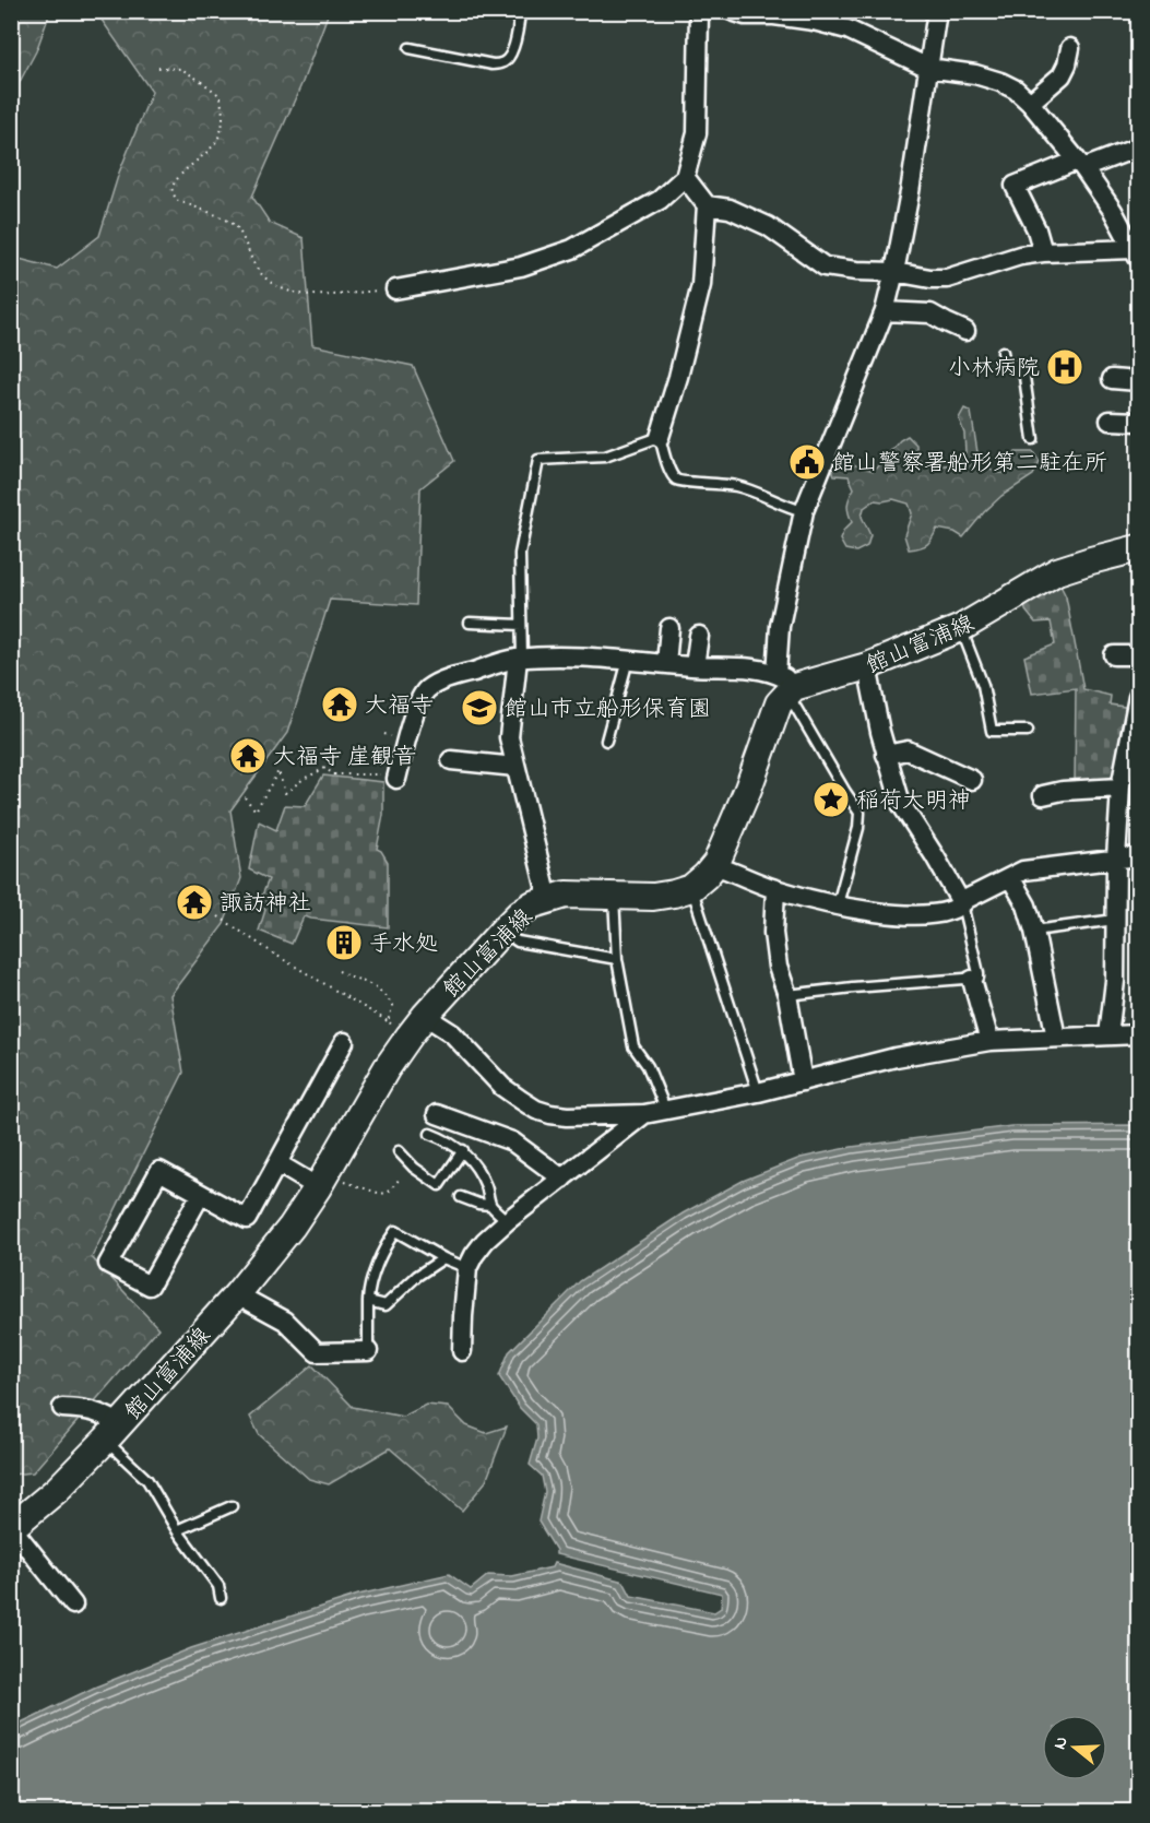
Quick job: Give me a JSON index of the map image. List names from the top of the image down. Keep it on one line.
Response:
{"streets":{"main road":["館山富浦線"]},"places":{"hospital":["小林病院"],"public building":["館山警察署船形第二駐在所"],"temple":["大福寺","大福寺 崖観音","諏訪神社"],"school or university":["館山市立船形保育園"],"place":["稲荷大明神"],"building":["手水処"]},"north":"left"}
